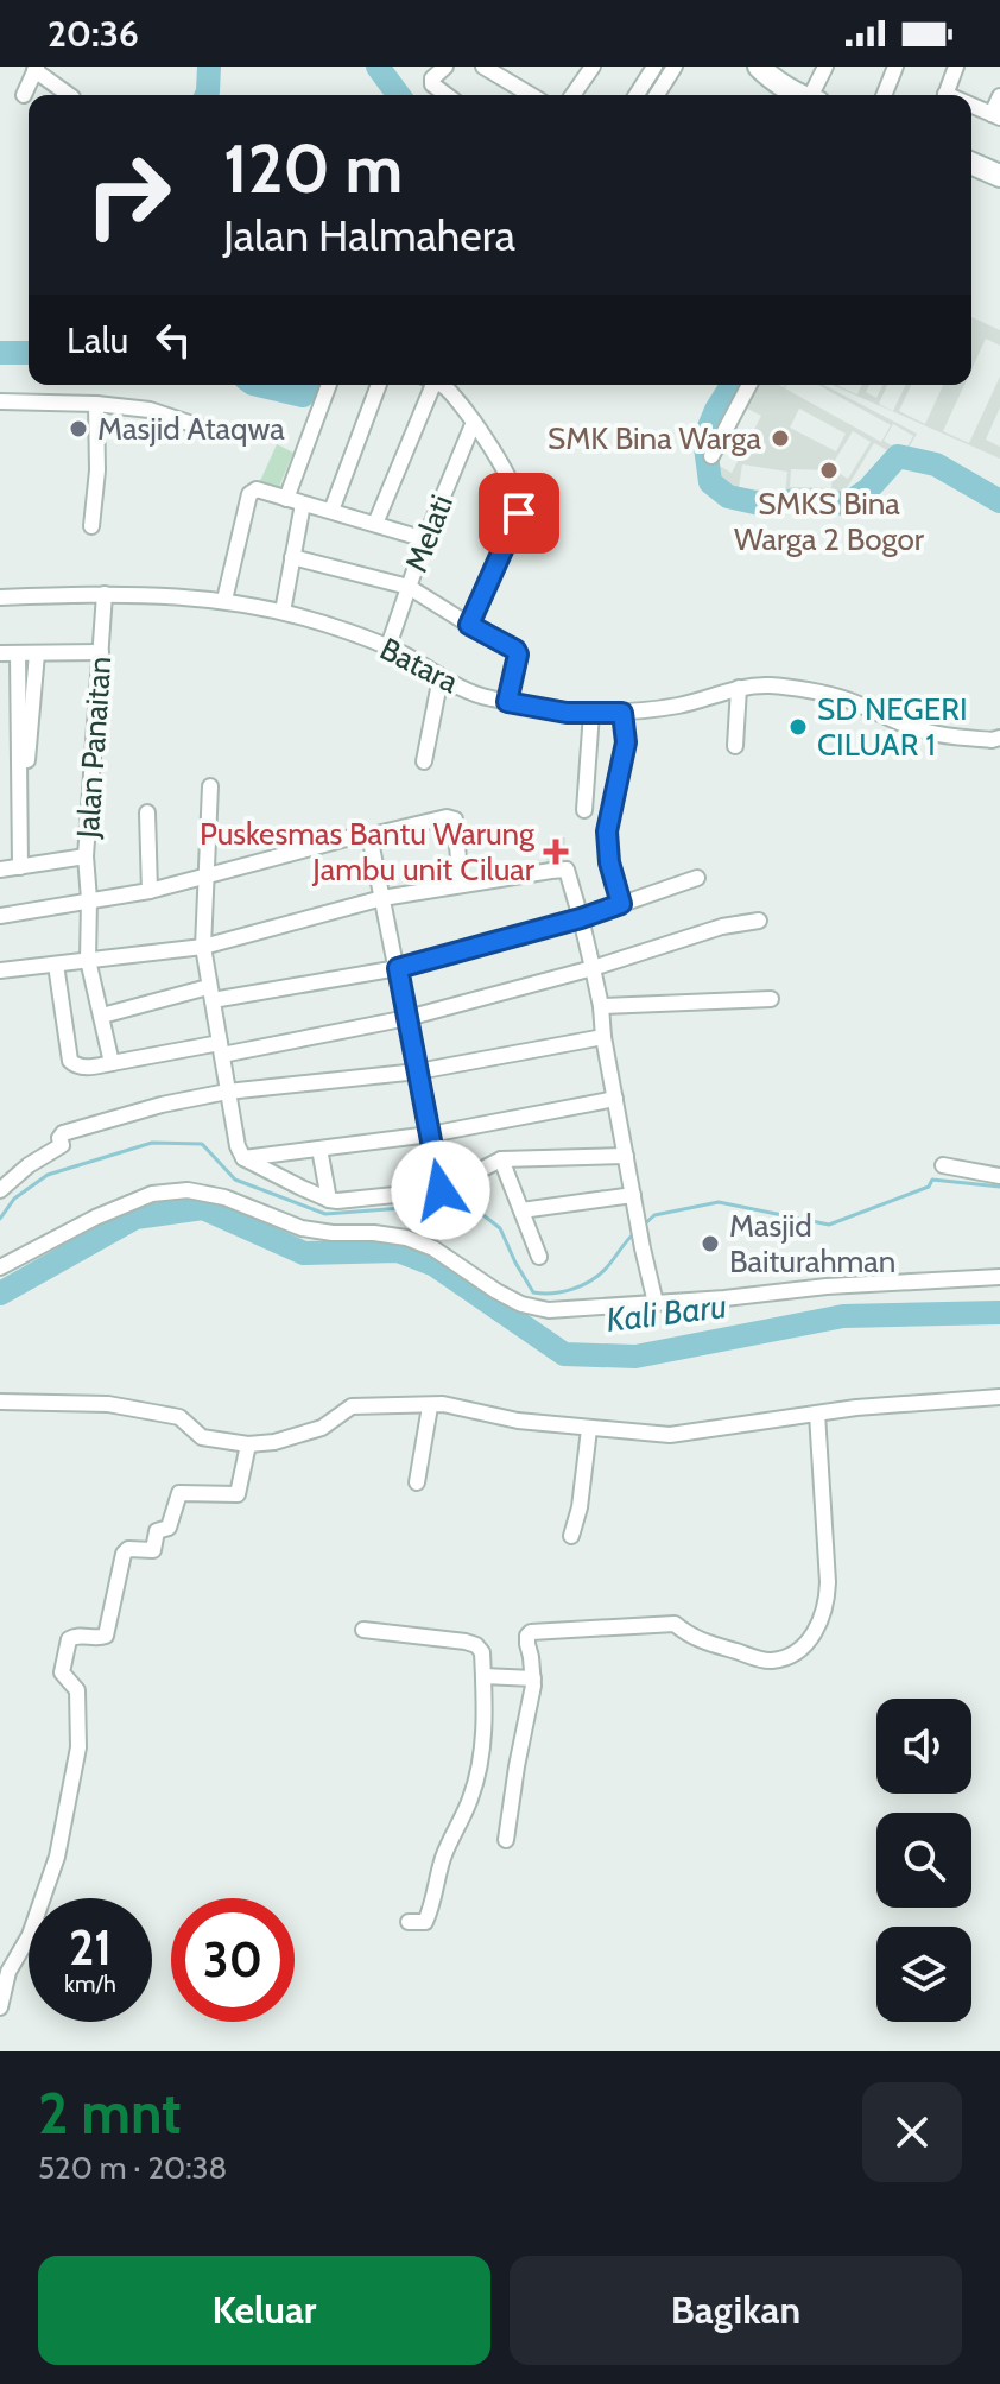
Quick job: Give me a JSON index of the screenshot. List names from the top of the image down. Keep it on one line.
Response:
{"streets":{"street":["Melati","Batara","Jalan Panaitan"]},"crossings":[["Melati","Batara"],["Batara","Jalan Panaitan"]],"water":["Kali Baru"],"places":{"other":["Masjid Ataqwa","SMK Bina Warga","SMKS Bina Warga 2 Bogor","SD NEGERI CILUAR 1","Masjid Baiturahman"],"health":["Puskesmas Bantu Warung Jambu unit Ciluar"]},"page":{"status":"20:36","turn":["120 m","Jalan Halmahera"],"then":"Lalu","speed":"21 km/h","limit":"30","heading":["2 mnt","520 m · 20:38"],"buttons":["Keluar","Bagikan"]}}
